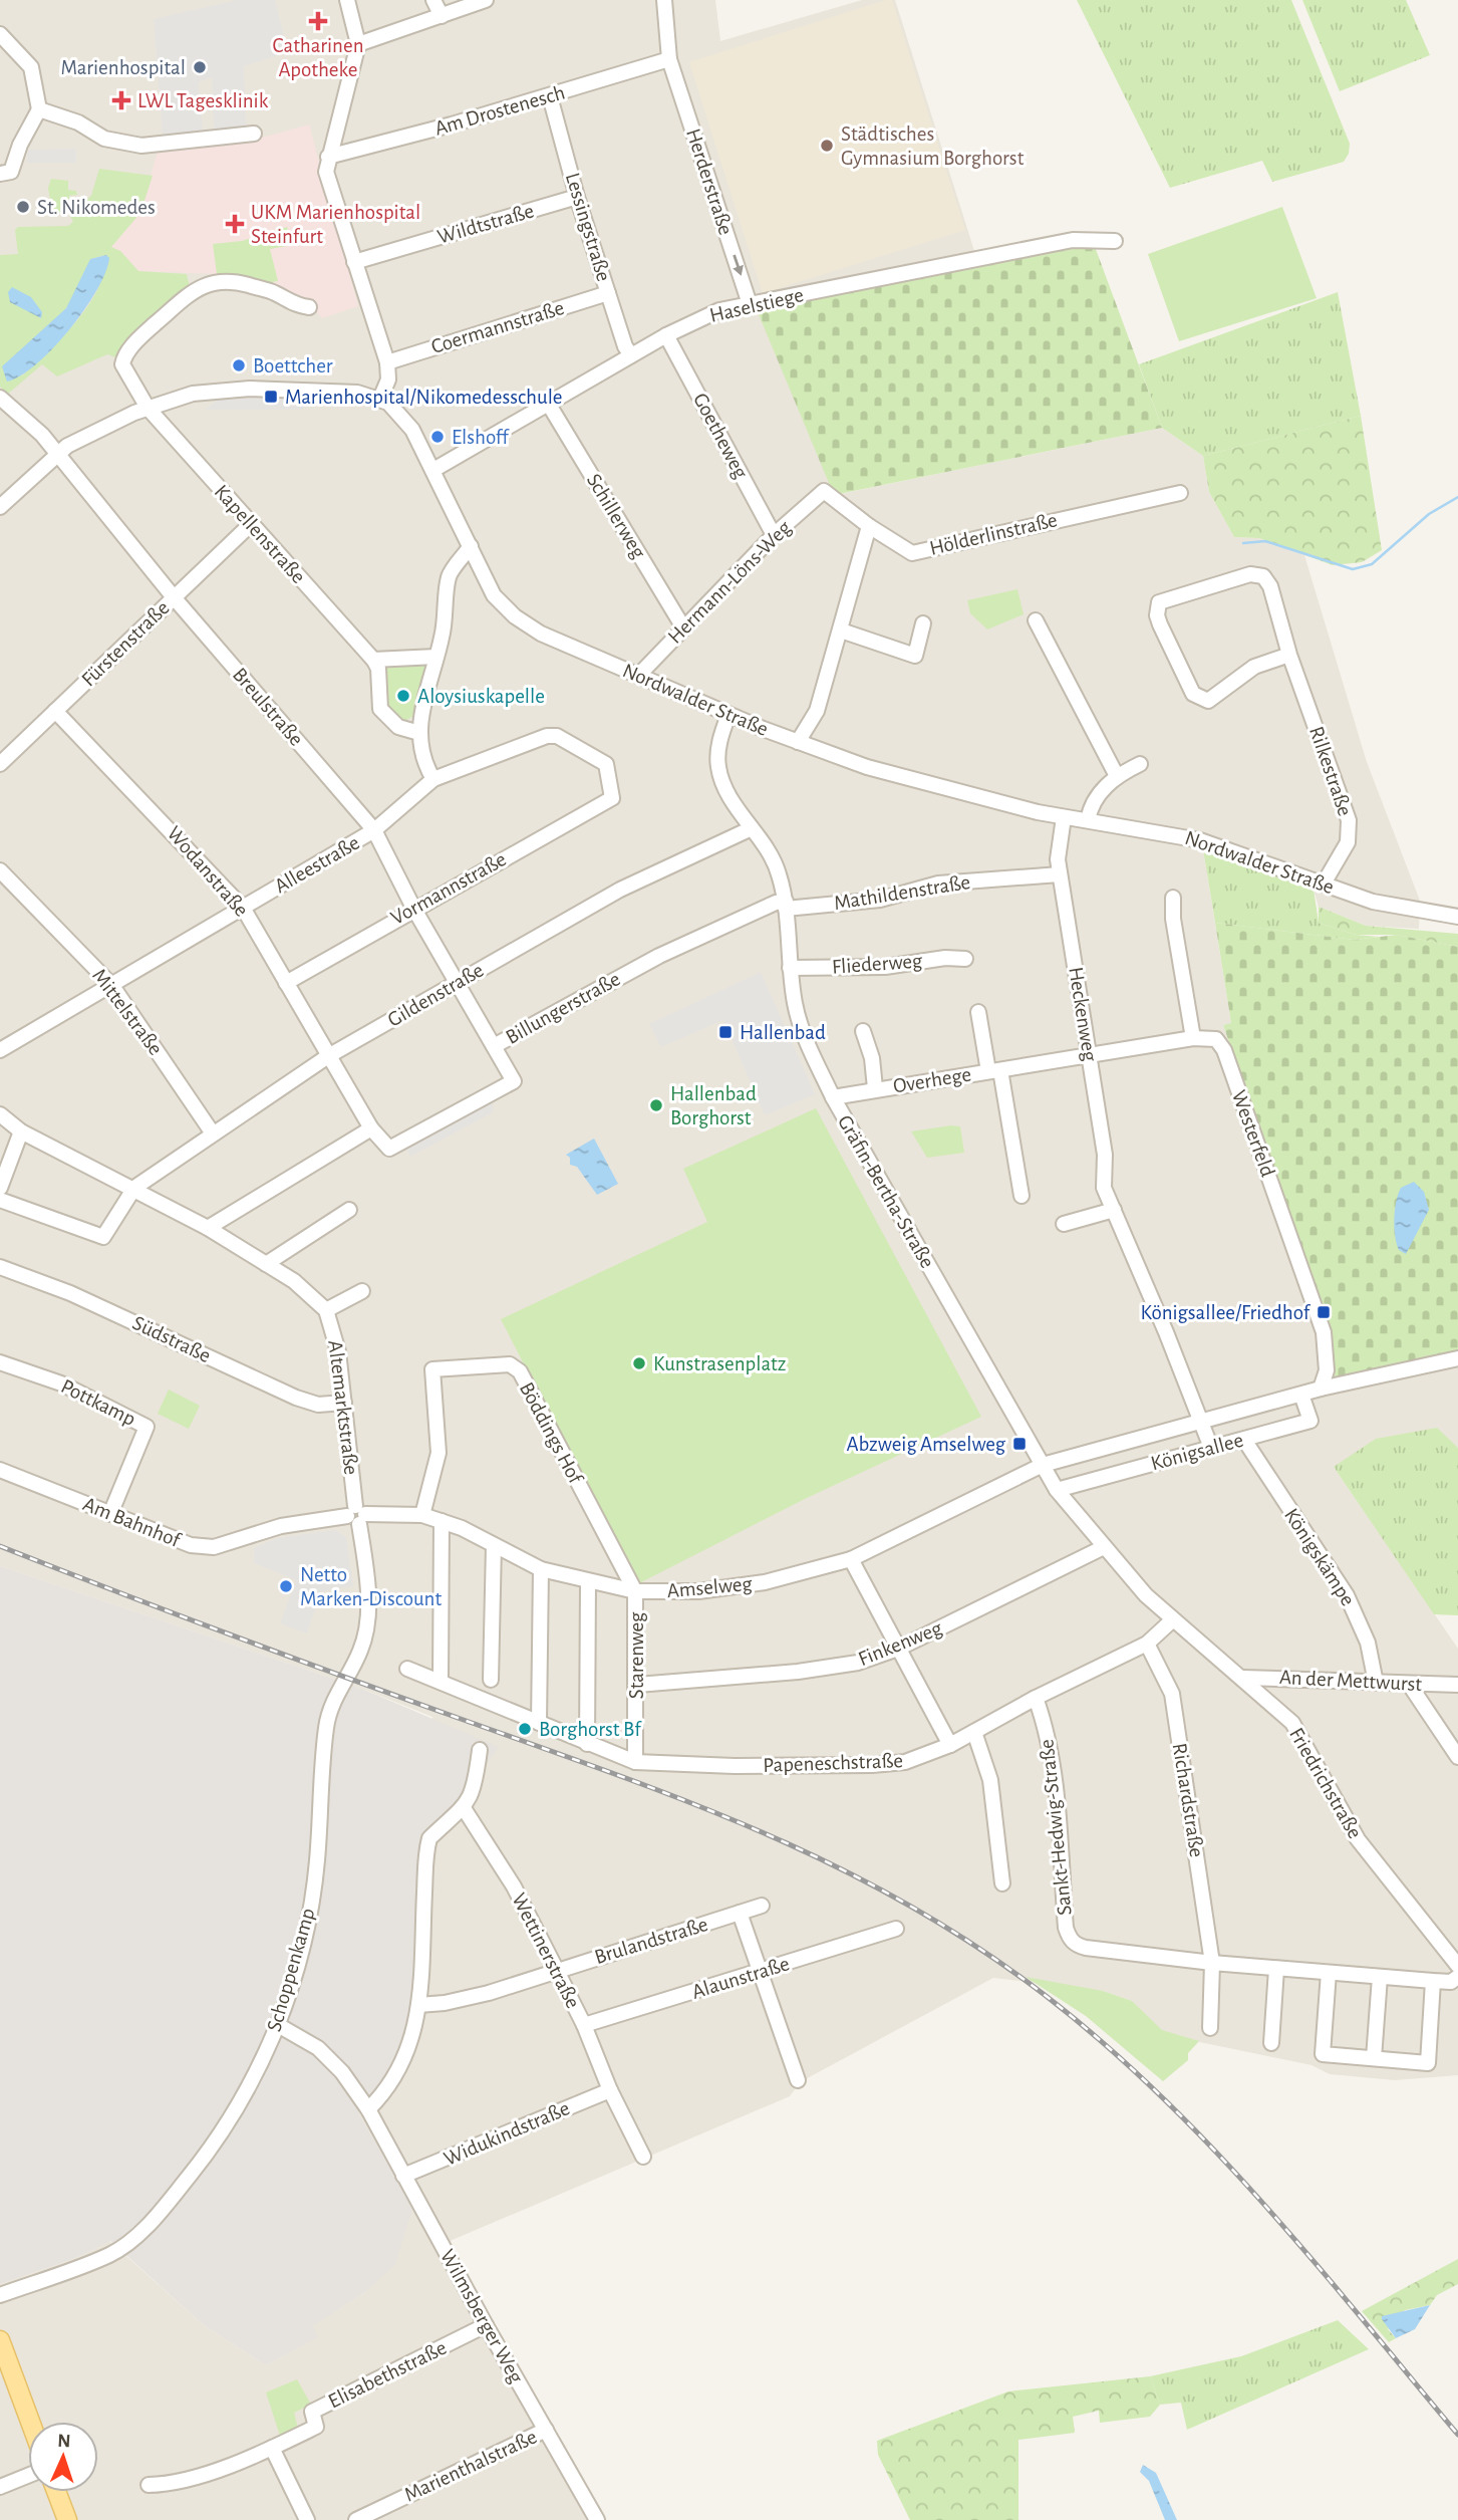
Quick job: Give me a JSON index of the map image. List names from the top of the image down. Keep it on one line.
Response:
{"streets":{"street":["Am Drostenesch","Herderstraße","Wildtstraße","Lessingstraße","Haselstiege","Coermannstraße","Goetheweg","Schillerweg","Kapellenstraße","Hölderlinstraße","Hermann-Löns-Weg","Fürstenstraße","Nordwalder Straße","Breulstraße","Rilkestraße","Alleestraße","Wodanstraße","Vormannstraße","Mathildenstraße","Fliederweg","Gildenstraße","Billungerstraße","Mittelstraße","Heckenweg","Overhege","Westerfeld","Gräfin-Bertha-Straße","Südstraße","Pottkamp","Altemarktstraße","Böddings Hof","Königsallee","Am Bahnhof","Königskämpe","Amselweg","Finkenweg","Starenweg","An der Mettwurst","Papeneschstraße","Friedrichstraße","Richardstraße","Sankt-Hedwig-Straße","Brulandstraße","Wettinerstraße","Schoppenkamp","Alaunstraße","Widukindstraße","Wilmsberger Weg","Elisabethstraße","Marienthalstraße"]},"crossings":[["Am Drostenesch","Herderstraße"],["Am Drostenesch","Lessingstraße"],["Herderstraße","Haselstiege"],["Wildtstraße","Lessingstraße"],["Lessingstraße","Haselstiege"],["Lessingstraße","Coermannstraße"],["Haselstiege","Goetheweg"],["Haselstiege","Schillerweg"],["Haselstiege","Nordwalder Straße"],["Goetheweg","Hermann-Löns-Weg"],["Schillerweg","Hermann-Löns-Weg"],["Kapellenstraße","Fürstenstraße"],["Hölderlinstraße","Hermann-Löns-Weg"],["Hermann-Löns-Weg","Nordwalder Straße"],["Fürstenstraße","Breulstraße"],["Fürstenstraße","Wodanstraße"],["Nordwalder Straße","Rilkestraße"],["Nordwalder Straße","Heckenweg"],["Nordwalder Straße","Gräfin-Bertha-Straße"],["Breulstraße","Alleestraße"],["Breulstraße","Vormannstraße"],["Breulstraße","Gildenstraße"],["Breulstraße","Billungerstraße"],["Alleestraße","Wodanstraße"],["Alleestraße","Vormannstraße"],["Alleestraße","Mittelstraße"],["Wodanstraße","Vormannstraße"],["Wodanstraße","Gildenstraße"],["Wodanstraße","Billungerstraße"],["Mathildenstraße","Billungerstraße"],["Mathildenstraße","Heckenweg"],["Mathildenstraße","Gräfin-Bertha-Straße"],["Fliederweg","Gräfin-Bertha-Straße"],["Gildenstraße","Billungerstraße"],["Gildenstraße","Mittelstraße"],["Gildenstraße","Gräfin-Bertha-Straße"],["Gildenstraße","Altemarktstraße"],["Billungerstraße","Gräfin-Bertha-Straße"],["Heckenweg","Overhege"],["Heckenweg","Königsallee"],["Overhege","Westerfeld"],["Overhege","Gräfin-Bertha-Straße"],["Westerfeld","Königsallee"],["Gräfin-Bertha-Straße","Königsallee"],["Gräfin-Bertha-Straße","Amselweg"],["Gräfin-Bertha-Straße","Finkenweg"],["Gräfin-Bertha-Straße","Papeneschstraße"],["Gräfin-Bertha-Straße","Friedrichstraße"],["Südstraße","Altemarktstraße"],["Pottkamp","Am Bahnhof"],["Altemarktstraße","Am Bahnhof"],["Altemarktstraße","Amselweg"],["Altemarktstraße","Schoppenkamp"],["Böddings Hof","Amselweg"],["Böddings Hof","Starenweg"],["Königsallee","Königskämpe"],["Königsallee","Amselweg"],["Am Bahnhof","Amselweg"],["Königskämpe","An der Mettwurst"],["Amselweg","Starenweg"],["Finkenweg","Starenweg"],["Starenweg","Papeneschstraße"],["An der Mettwurst","Friedrichstraße"],["Papeneschstraße","Friedrichstraße"],["Papeneschstraße","Richardstraße"],["Papeneschstraße","Sankt-Hedwig-Straße"],["Richardstraße","Sankt-Hedwig-Straße"],["Brulandstraße","Wettinerstraße"],["Wettinerstraße","Alaunstraße"],["Wettinerstraße","Widukindstraße"],["Schoppenkamp","Wilmsberger Weg"],["Widukindstraße","Wilmsberger Weg"],["Wilmsberger Weg","Elisabethstraße"],["Wilmsberger Weg","Marienthalstraße"]],"one_way":["Herderstraße"],"places":{"health":["Catharinen Apotheke","LWL Tagesklinik","UKM Marienhospital Steinfurt"],"other":["Marienhospital","Städtisches Gymnasium Borghorst","St. Nikomedes","Boettcher","Elshoff","Aloysiuskapelle","Hallenbad Borghorst","Kunstrasenplatz","Netto Marken-Discount","Borghorst Bf"],"transit":["Marienhospital/Nikomedesschule","Hallenbad","Königsallee/Friedhof","Abzweig Amselweg"]},"north":"top"}
